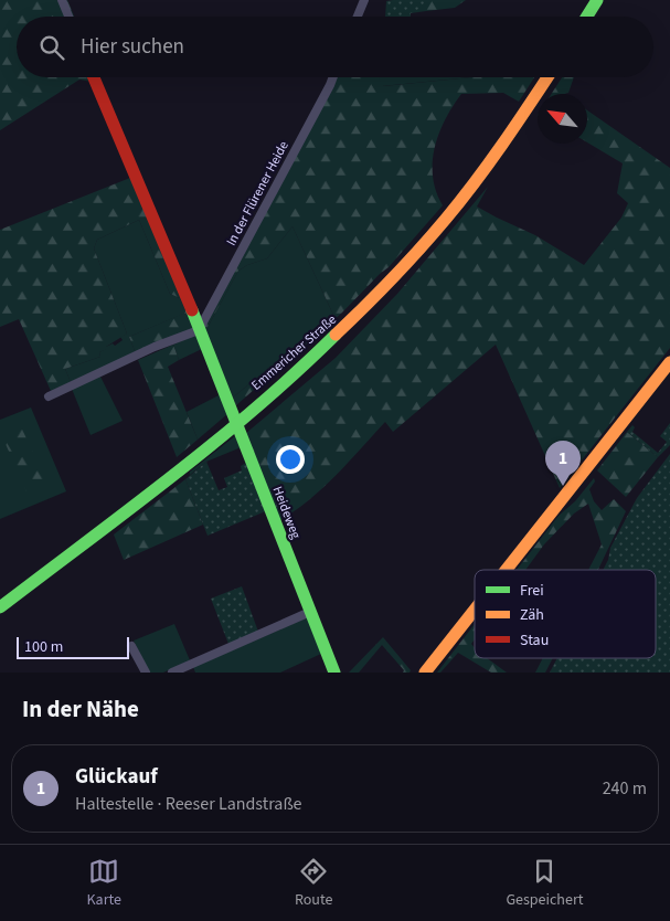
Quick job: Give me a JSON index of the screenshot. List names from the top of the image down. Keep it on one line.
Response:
{"streets":{"street":["In der Flürener Heide","Emmericher Straße","Heideweg"]},"crossings":[["In der Flürener Heide","Heideweg"],["Emmericher Straße","Heideweg"]],"legend":["Frei","Zäh","Stau"],"scale_bar":"100 m","north":"top left","page":{"search":"Hier suchen","pins":"1","scale":"100 m","heading":"In der Nähe","list":[{"mark":"1","name":"Glückauf","note":"Haltestelle · Reeser Landstraße","value":"240 m"}],"nav":["Karte","Route","Gespeichert"]}}
